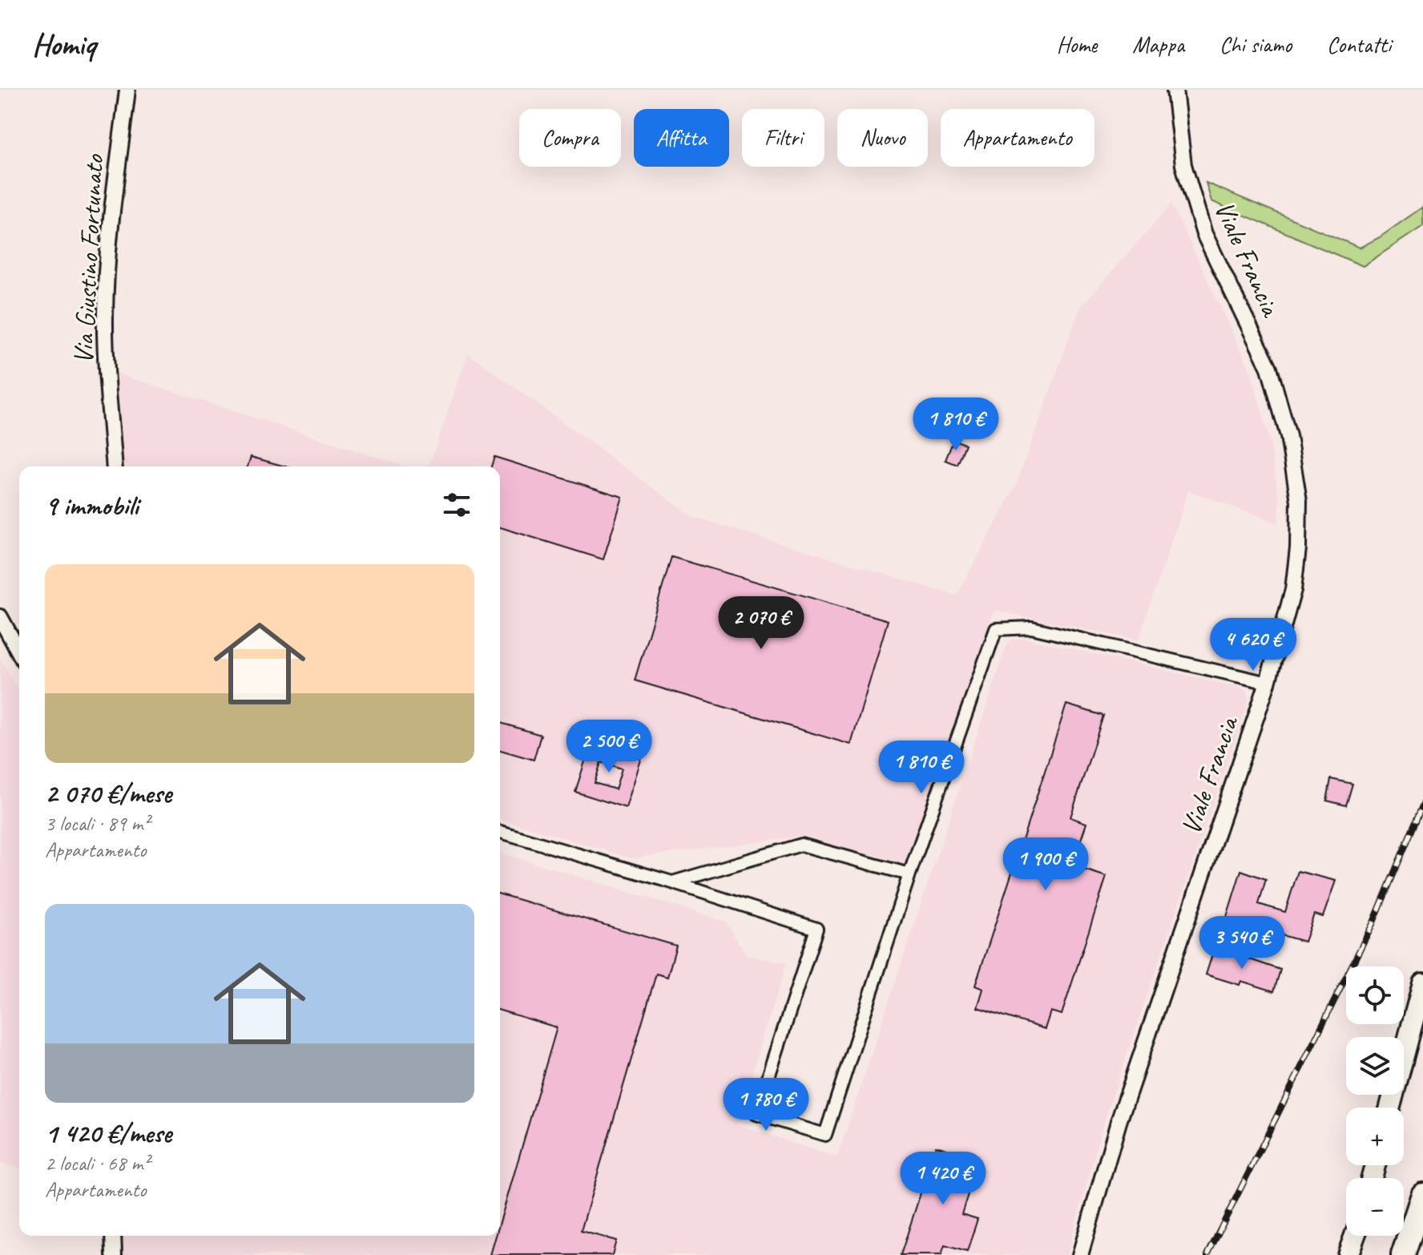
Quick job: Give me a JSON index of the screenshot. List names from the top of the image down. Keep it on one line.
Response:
{"streets":{"street":["Viale Francia","Via Giustino Fortunato"]},"page":{"header":"Homiq","nav":["Home","Mappa","Chi siamo","Contatti"],"chip":["Compra","Affitta","Filtri","Nuovo","Appartamento"],"price":["1 810 €","2 070 €","4 620 €","2 500 €","1 810 €","1 900 €","3 540 €","1 780 €","1 420 €"],"heading":"9 immobili","list":[{"name":"2 070 €/mese","note":"3 locali · 89 m² · Appartamento"},{"name":"1 420 €/mese","note":"2 locali · 68 m² · Appartamento"}],"map_buttons":["+","−"]}}
